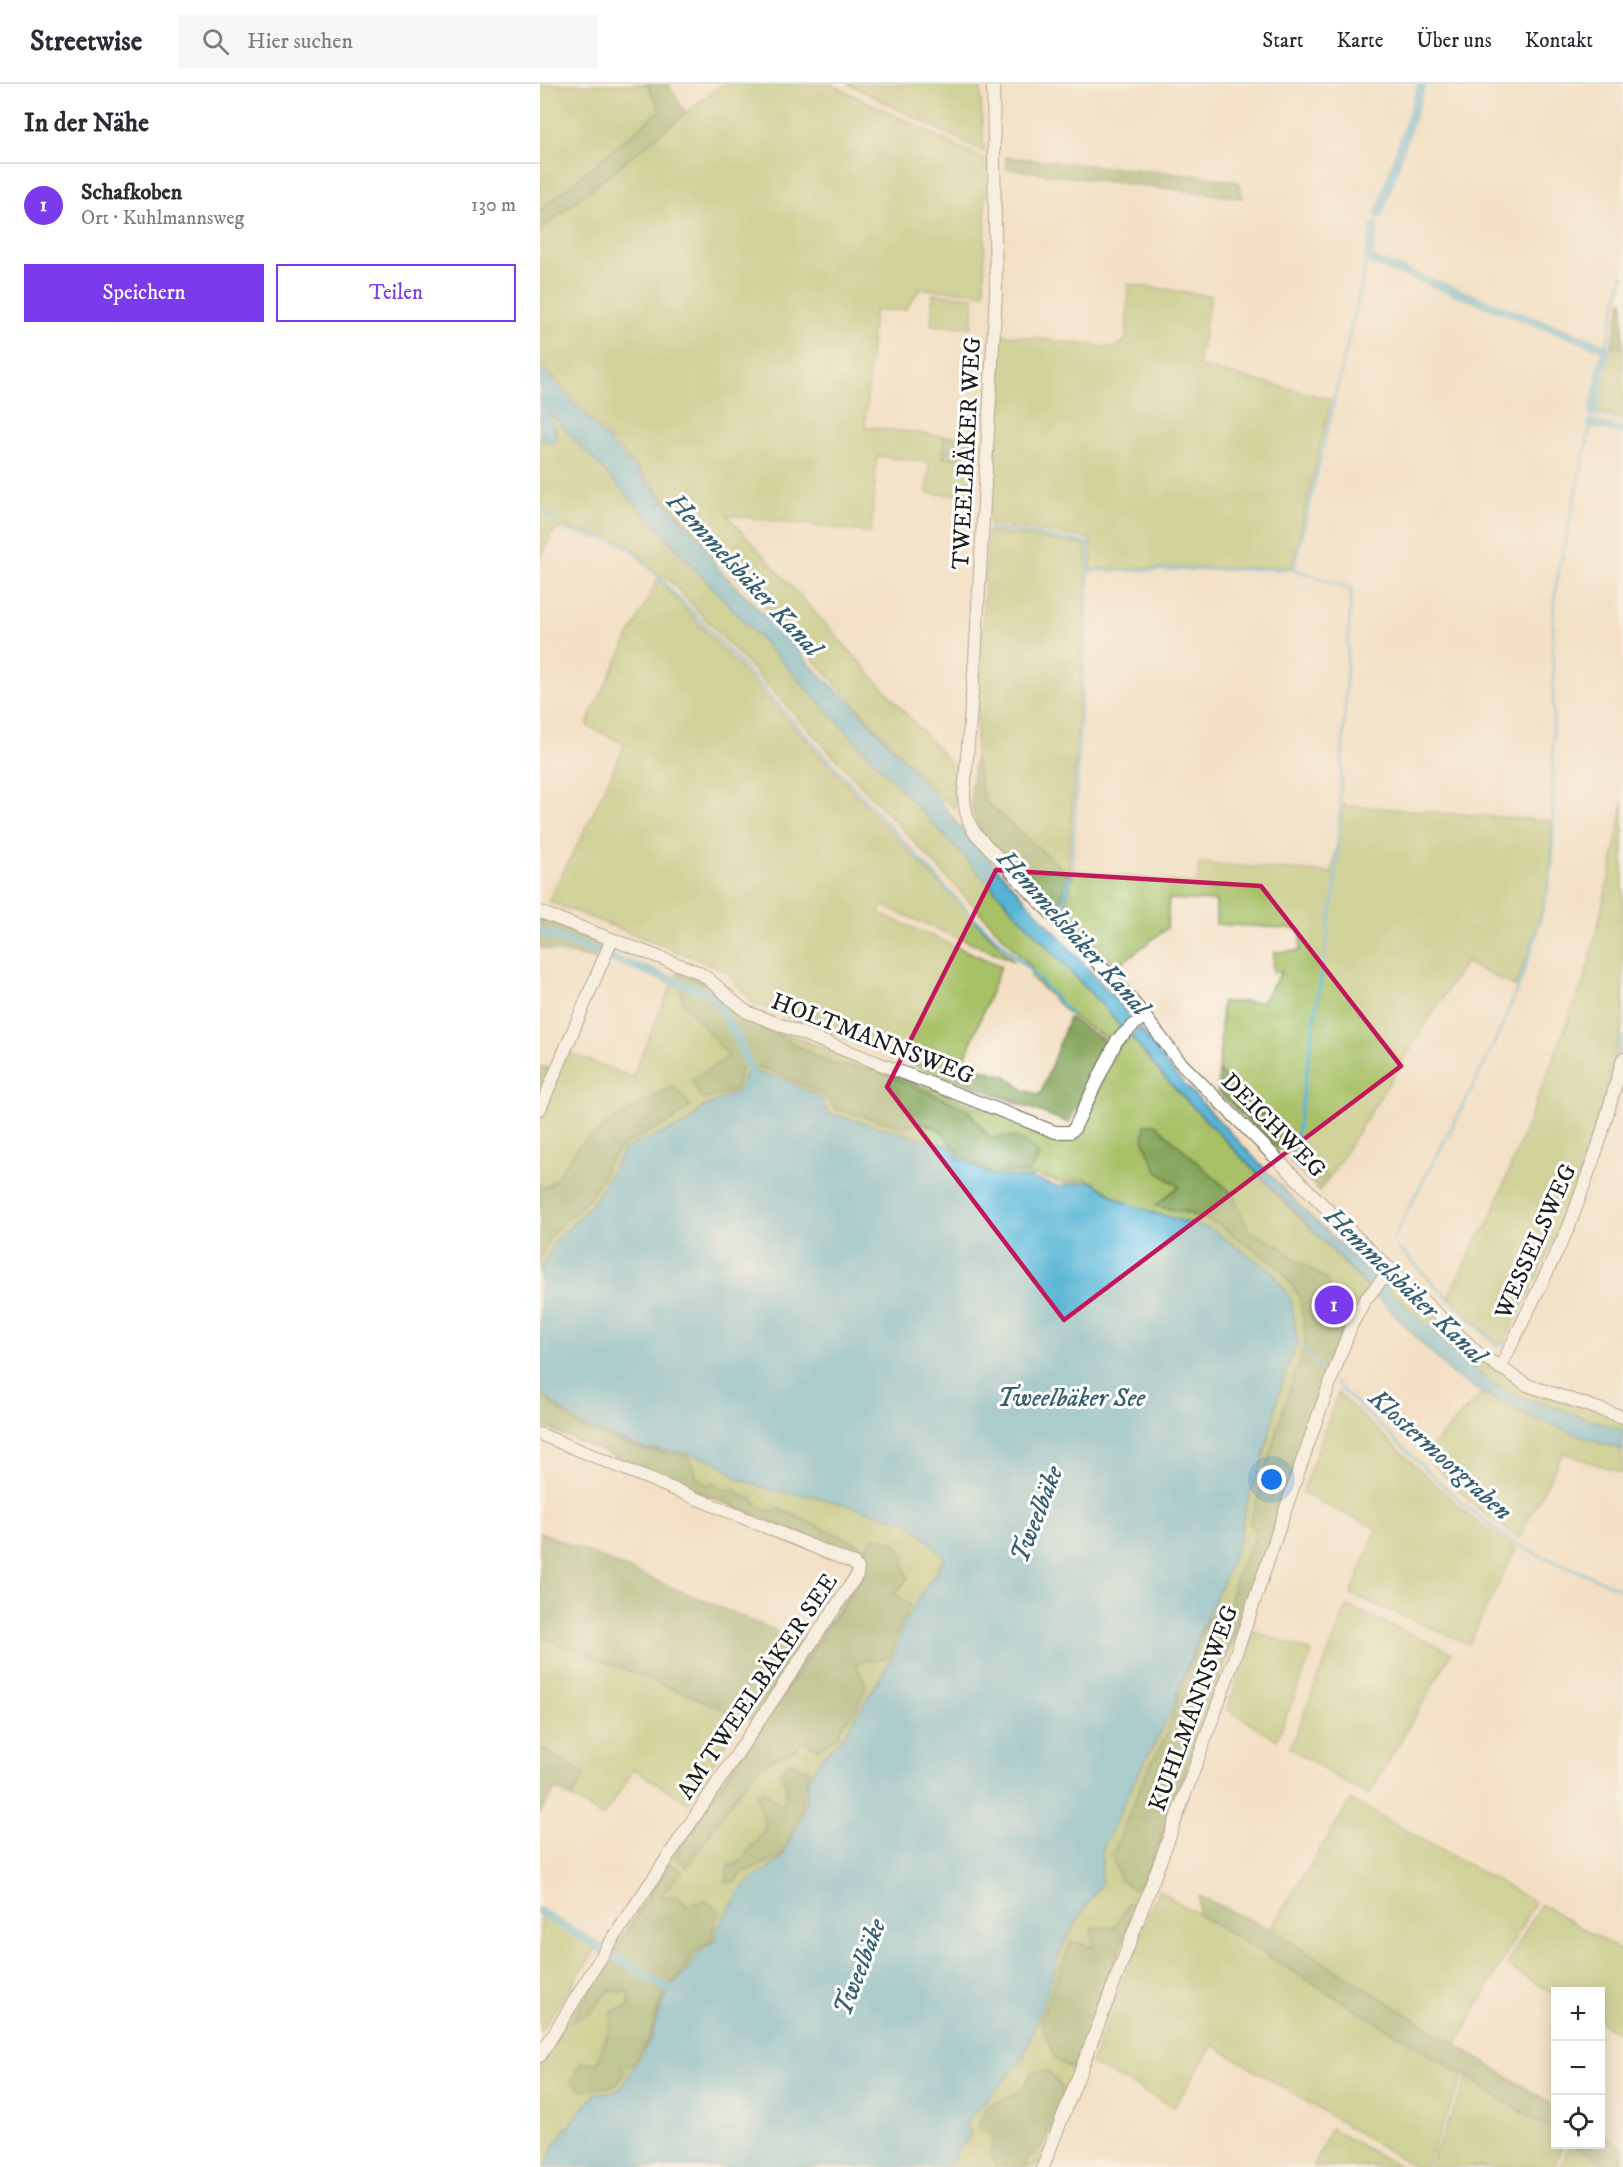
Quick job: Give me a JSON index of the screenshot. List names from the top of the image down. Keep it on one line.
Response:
{"streets":{"street":["TWEELBÄKER WEG","HOLTMANNSWEG","DEICHWEG","WESSELSWEG","AM TWEELBÄKER SEE","KUHLMANNSWEG"]},"crossings":[["TWEELBÄKER WEG","DEICHWEG"],["HOLTMANNSWEG","DEICHWEG"],["DEICHWEG","WESSELSWEG"],["DEICHWEG","KUHLMANNSWEG"]],"water":["Hemmelsbäker Kanal","Tweelbäker See","Klostermoorgraben","Tweelbäke"],"page":{"header":"Streetwise","search":"Hier suchen","nav":["Start","Karte","Über uns","Kontakt"],"heading":"In der Nähe","list":[{"mark":"1","name":"Schafkoben","note":"Ort · Kuhlmannsweg","value":"130 m"}],"buttons":["Speichern","Teilen"],"pins":"1","map_buttons":["+","−"]}}
